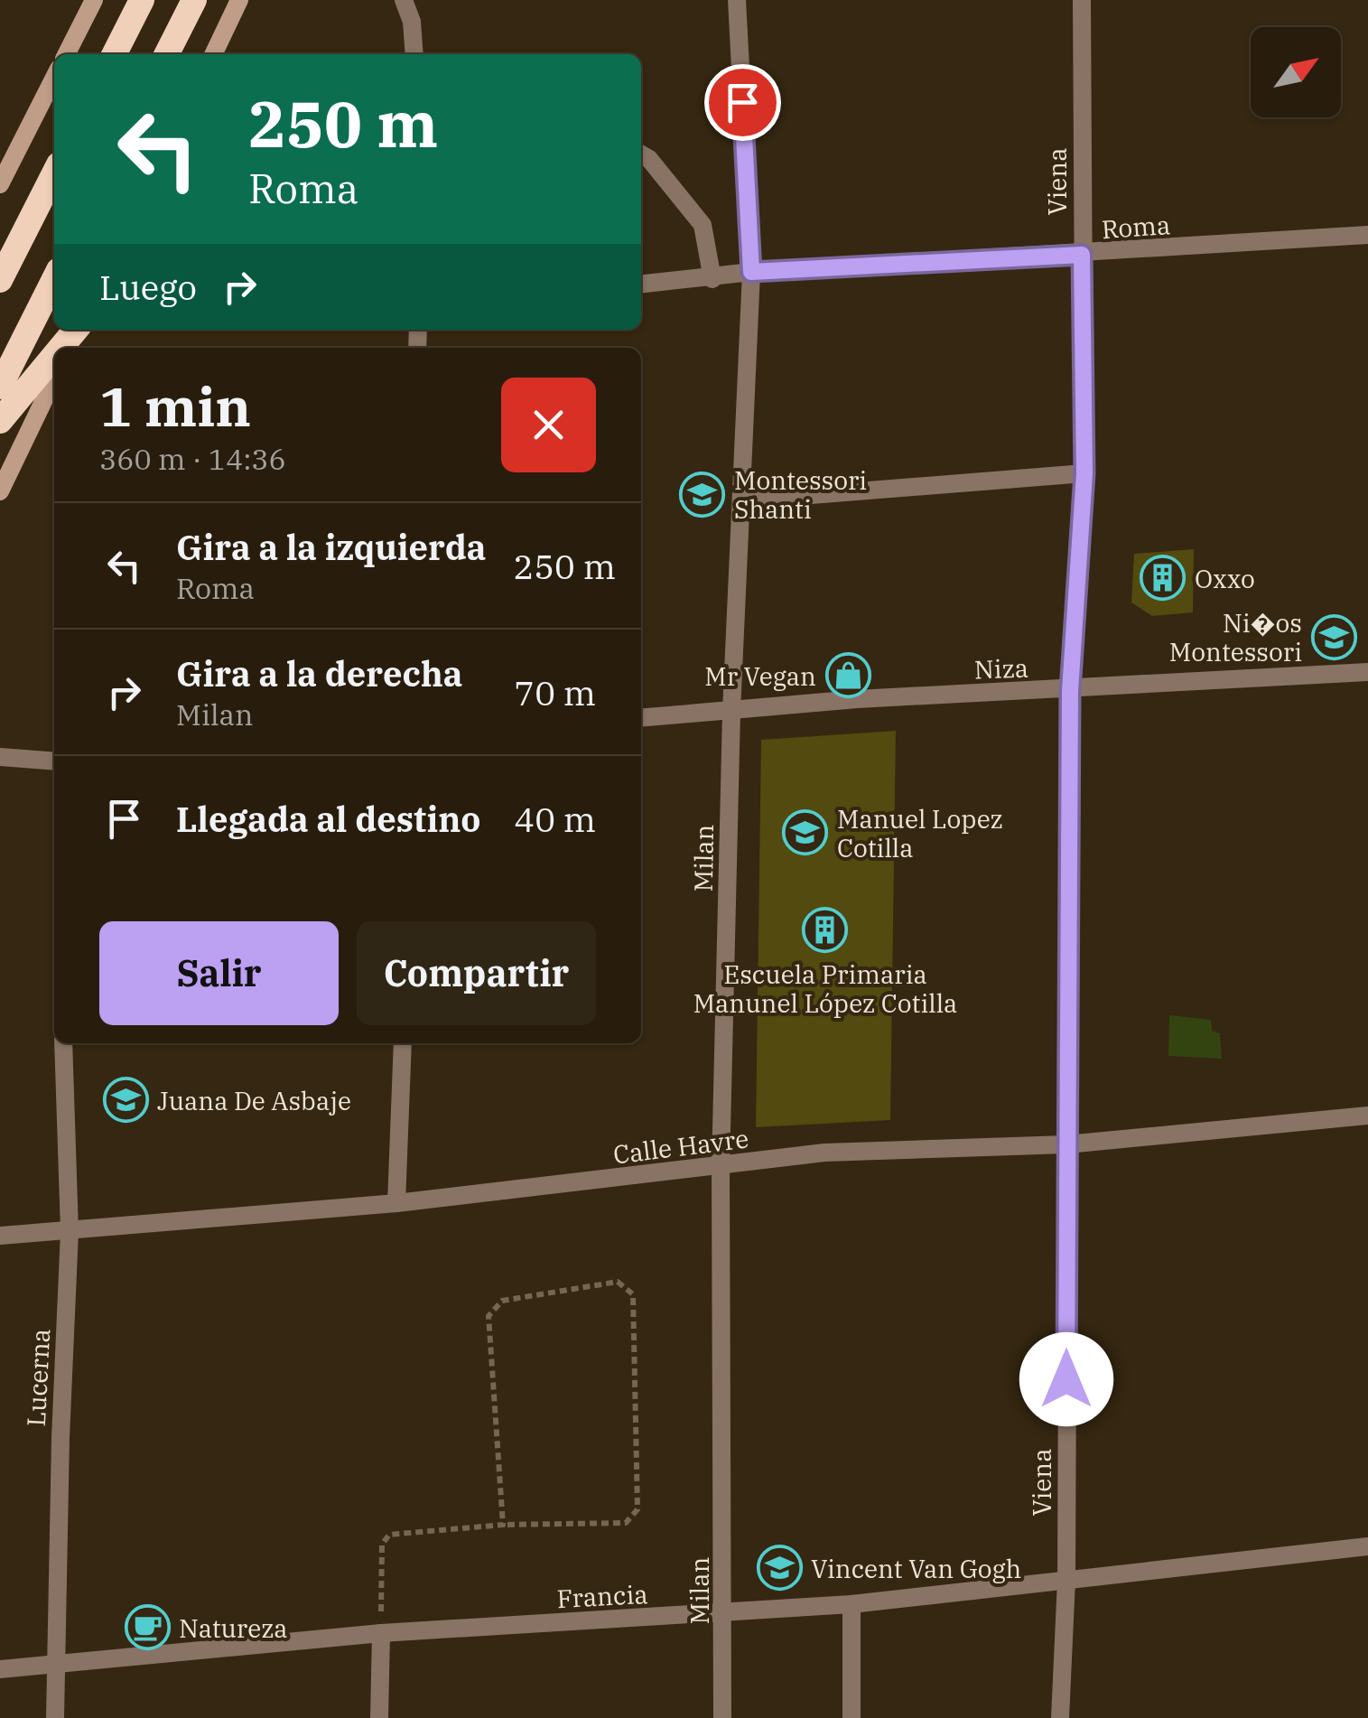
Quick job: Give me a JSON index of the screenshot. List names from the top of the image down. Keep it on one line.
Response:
{"streets":{"street":["Viena","Roma","Niza","Milan","Calle Havre","Lucerna","Francia"]},"crossings":[["Viena","Roma"],["Viena","Niza"],["Viena","Calle Havre"],["Viena","Francia"],["Roma","Milan"],["Niza","Milan"],["Milan","Calle Havre"],["Milan","Francia"],["Calle Havre","Lucerna"],["Lucerna","Francia"]],"places":{"school or university":["Montessori Shanti","Ni�os Montessori","Manuel Lopez Cotilla","Juana De Asbaje","Vincent Van Gogh"],"building":["Oxxo","Escuela Primaria Manunel López Cotilla"],"shop":["Mr Vegan"],"cafe":["Natureza"]},"north":"top right","page":{"turn":["250 m","Roma"],"then":"Luego","heading":["1 min","360 m · 14:36"],"list":[{"name":"Gira a la izquierda","note":"Roma","value":"250 m"},{"name":"Gira a la derecha","note":"Milan","value":"70 m"},{"name":"Llegada al destino","value":"40 m"}],"buttons":["Salir","Compartir"]}}
